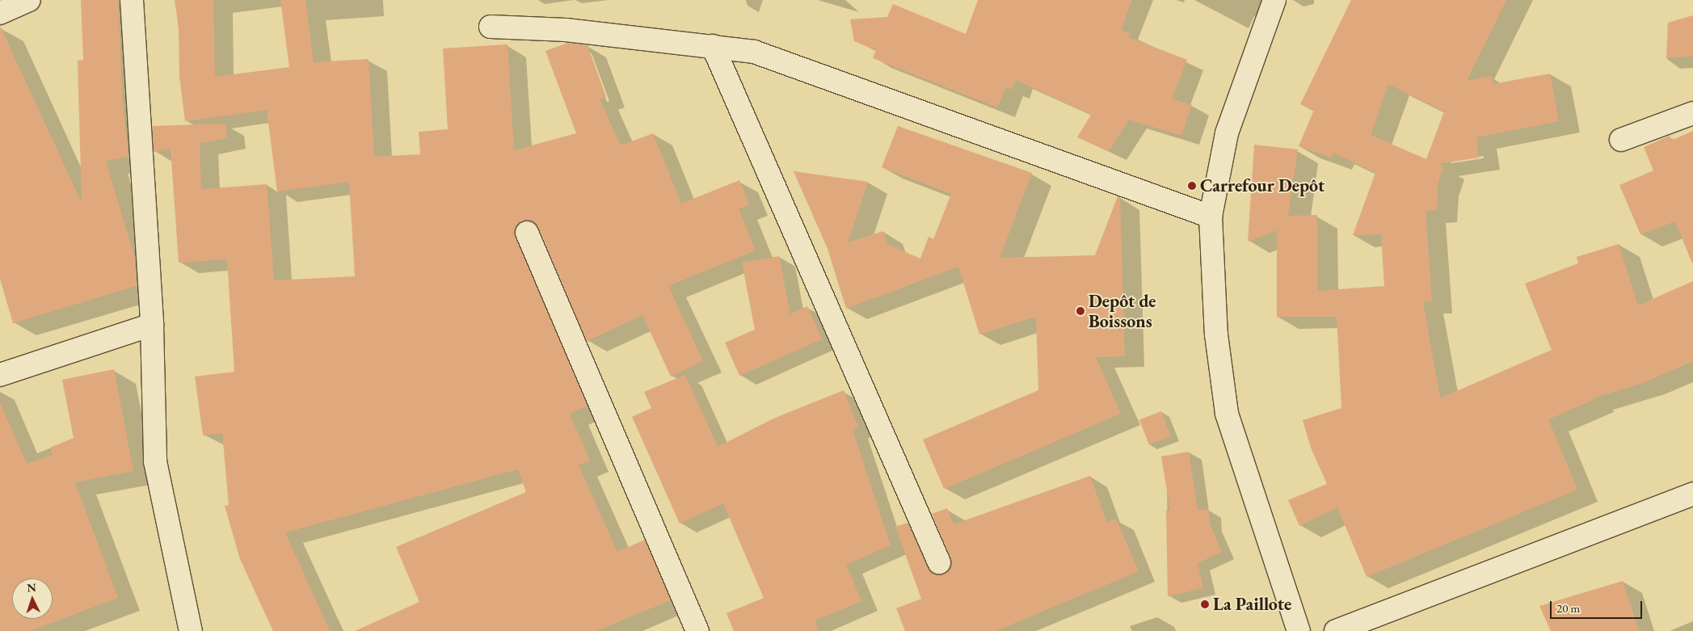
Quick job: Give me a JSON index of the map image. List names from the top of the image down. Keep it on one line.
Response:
{"places":["Carrefour Depôt","Depôt de Boissons","La Paillote"],"scale_bar":"20 m","north":"top"}
